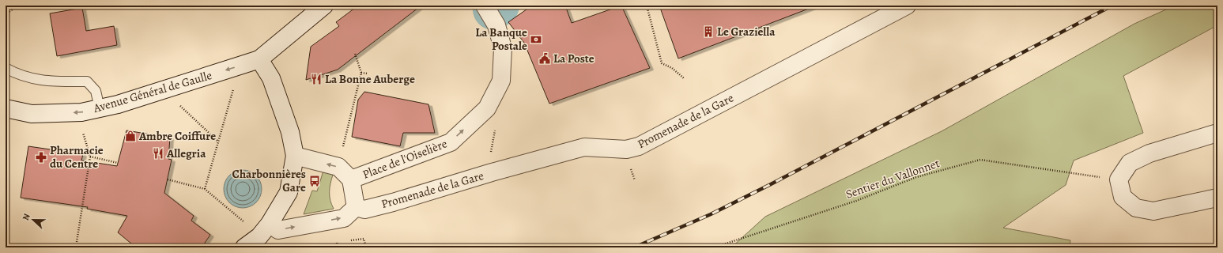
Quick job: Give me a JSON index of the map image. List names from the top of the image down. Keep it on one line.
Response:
{"streets":{"street":["Avenue Général de Gaulle","Promenade de la Gare","Place de l'Oiselière"],"path":["Sentier du Vallonnet"]},"one_way":["Avenue Général de Gaulle","Place de l'Oiselière"],"places":{"building":["Le Graziella"],"bank":["La Banque Postale"],"public building":["La Poste"],"restaurant":["La Bonne Auberge","Allegria"],"shop":["Ambre Coiffure"],"pharmacy":["Pharmacie du Centre"],"bus stop":["Charbonnières Gare"]},"north":"left"}
